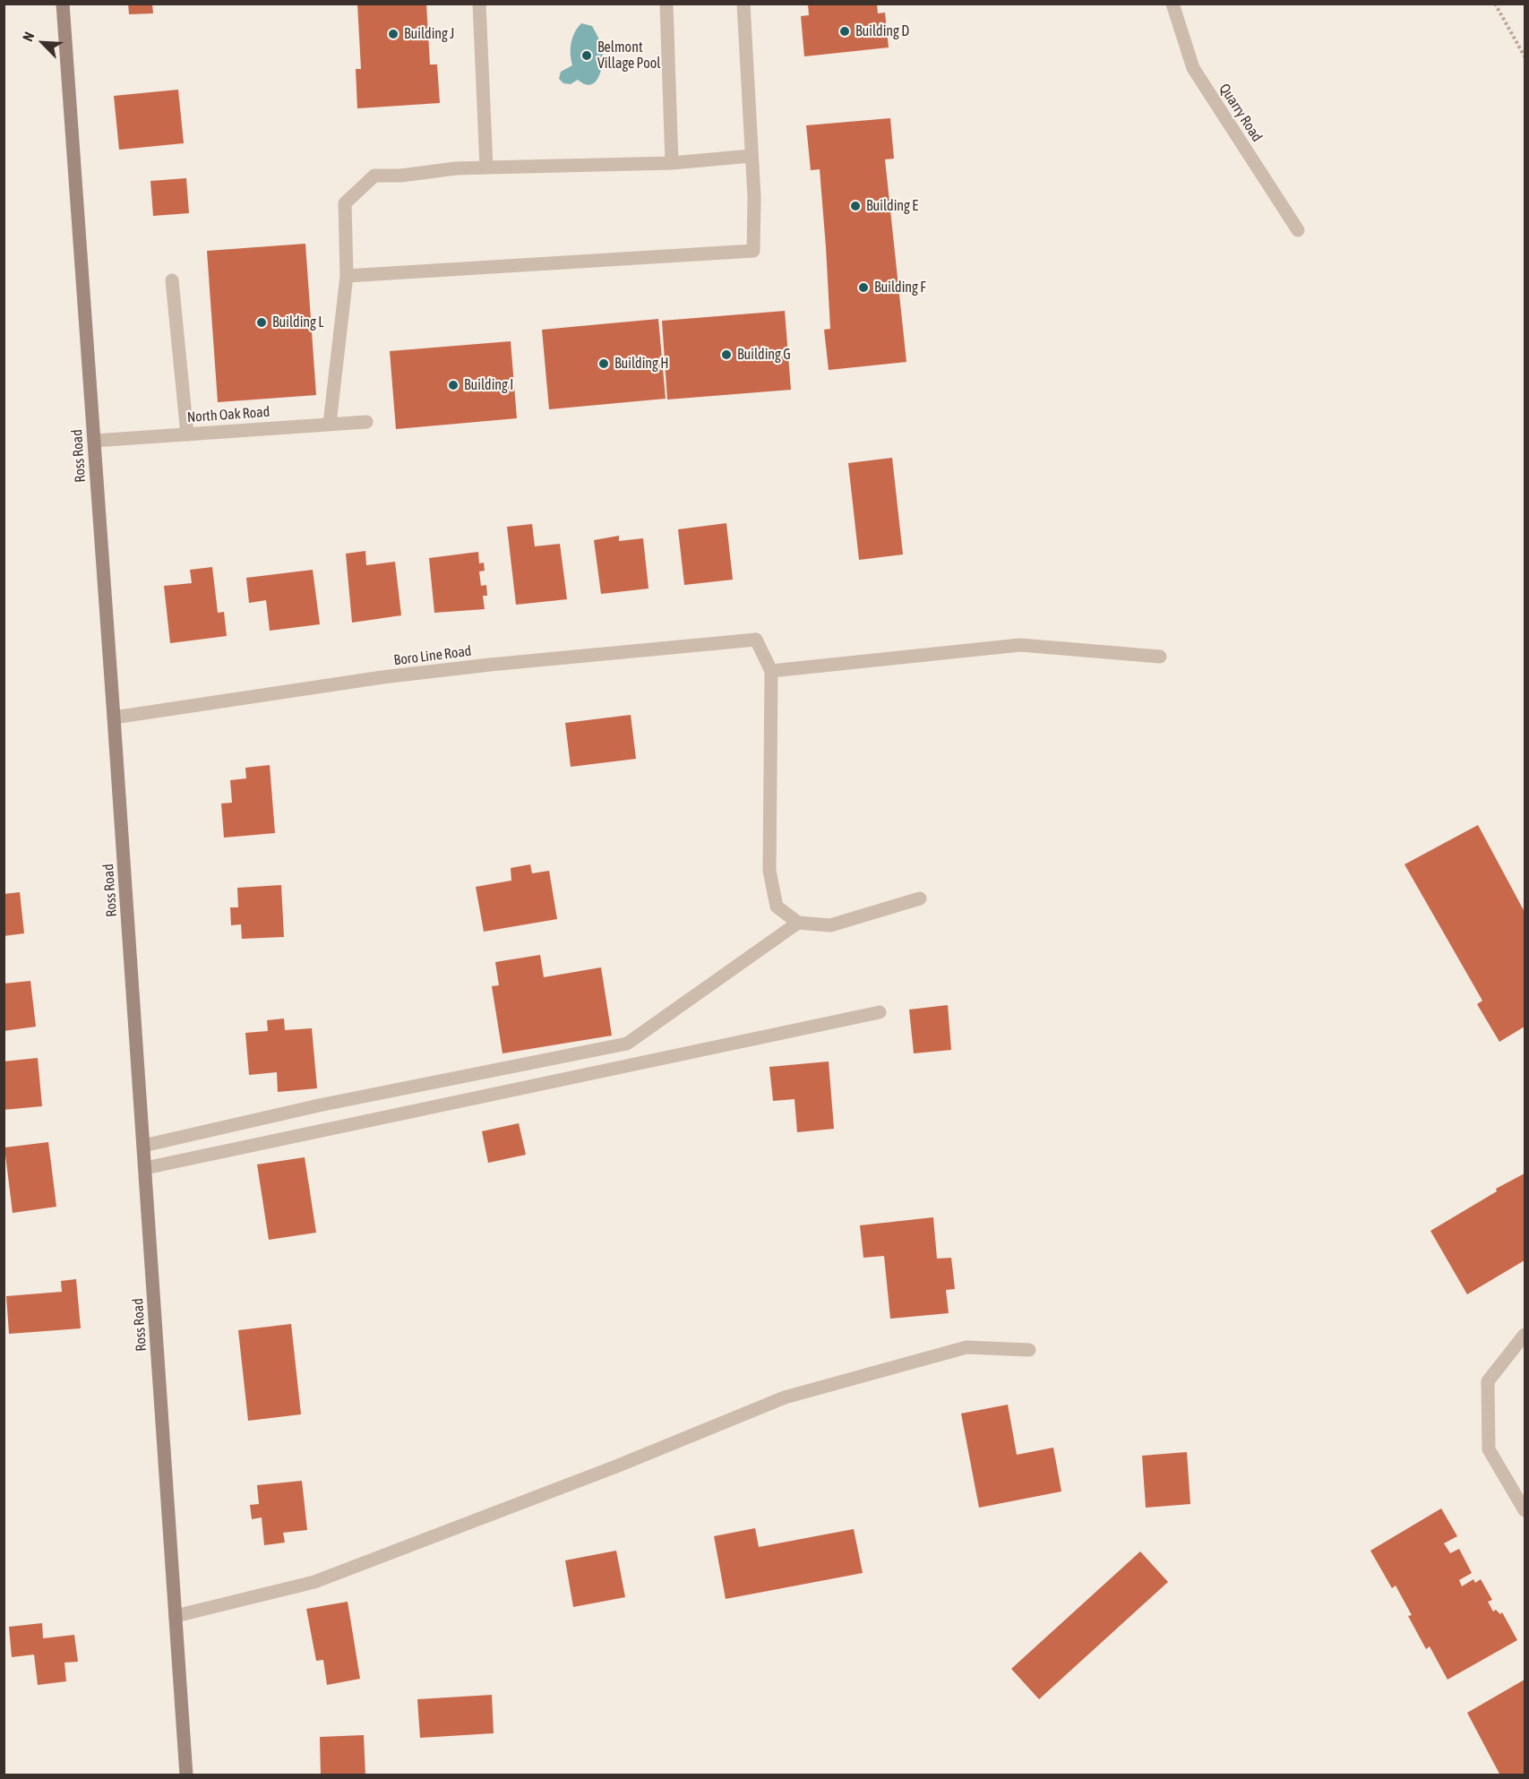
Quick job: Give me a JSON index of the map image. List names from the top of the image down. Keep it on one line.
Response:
{"streets":{"street":["Quarry Road","North Oak Road","Ross Road","Boro Line Road"]},"crossings":[["North Oak Road","Ross Road"],["Ross Road","Boro Line Road"]],"places":["Building D","Building J","Belmont Village Pool","Building E","Building F","Building L","Building G","Building H","Building I"],"north":"top left"}
